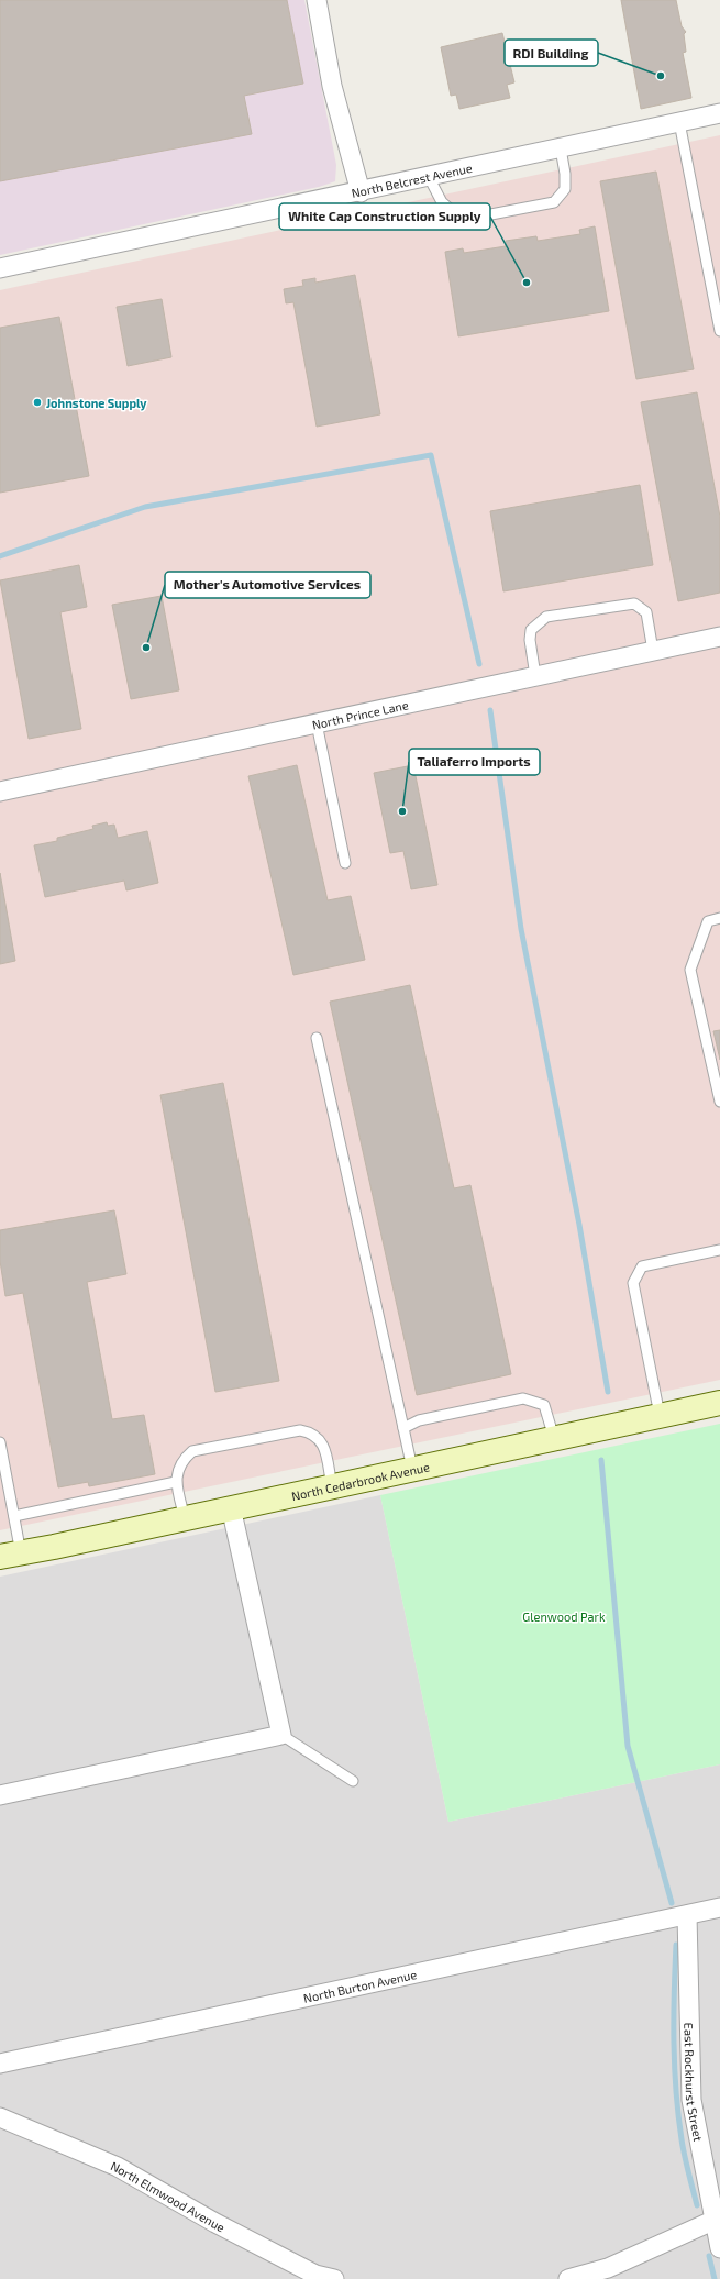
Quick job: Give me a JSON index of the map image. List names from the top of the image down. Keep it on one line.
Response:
{"streets":{"street":["North Belcrest Avenue","North Prince Lane","North Cedarbrook Avenue","North Burton Avenue","East Rockhurst Street","North Elmwood Avenue"]},"crossings":[["North Burton Avenue","East Rockhurst Street"]],"parks":["Glenwood Park"],"places":["RDI Building","White Cap Construction Supply","Johnstone Supply","Mother's Automotive Services","Taliaferro Imports"]}
